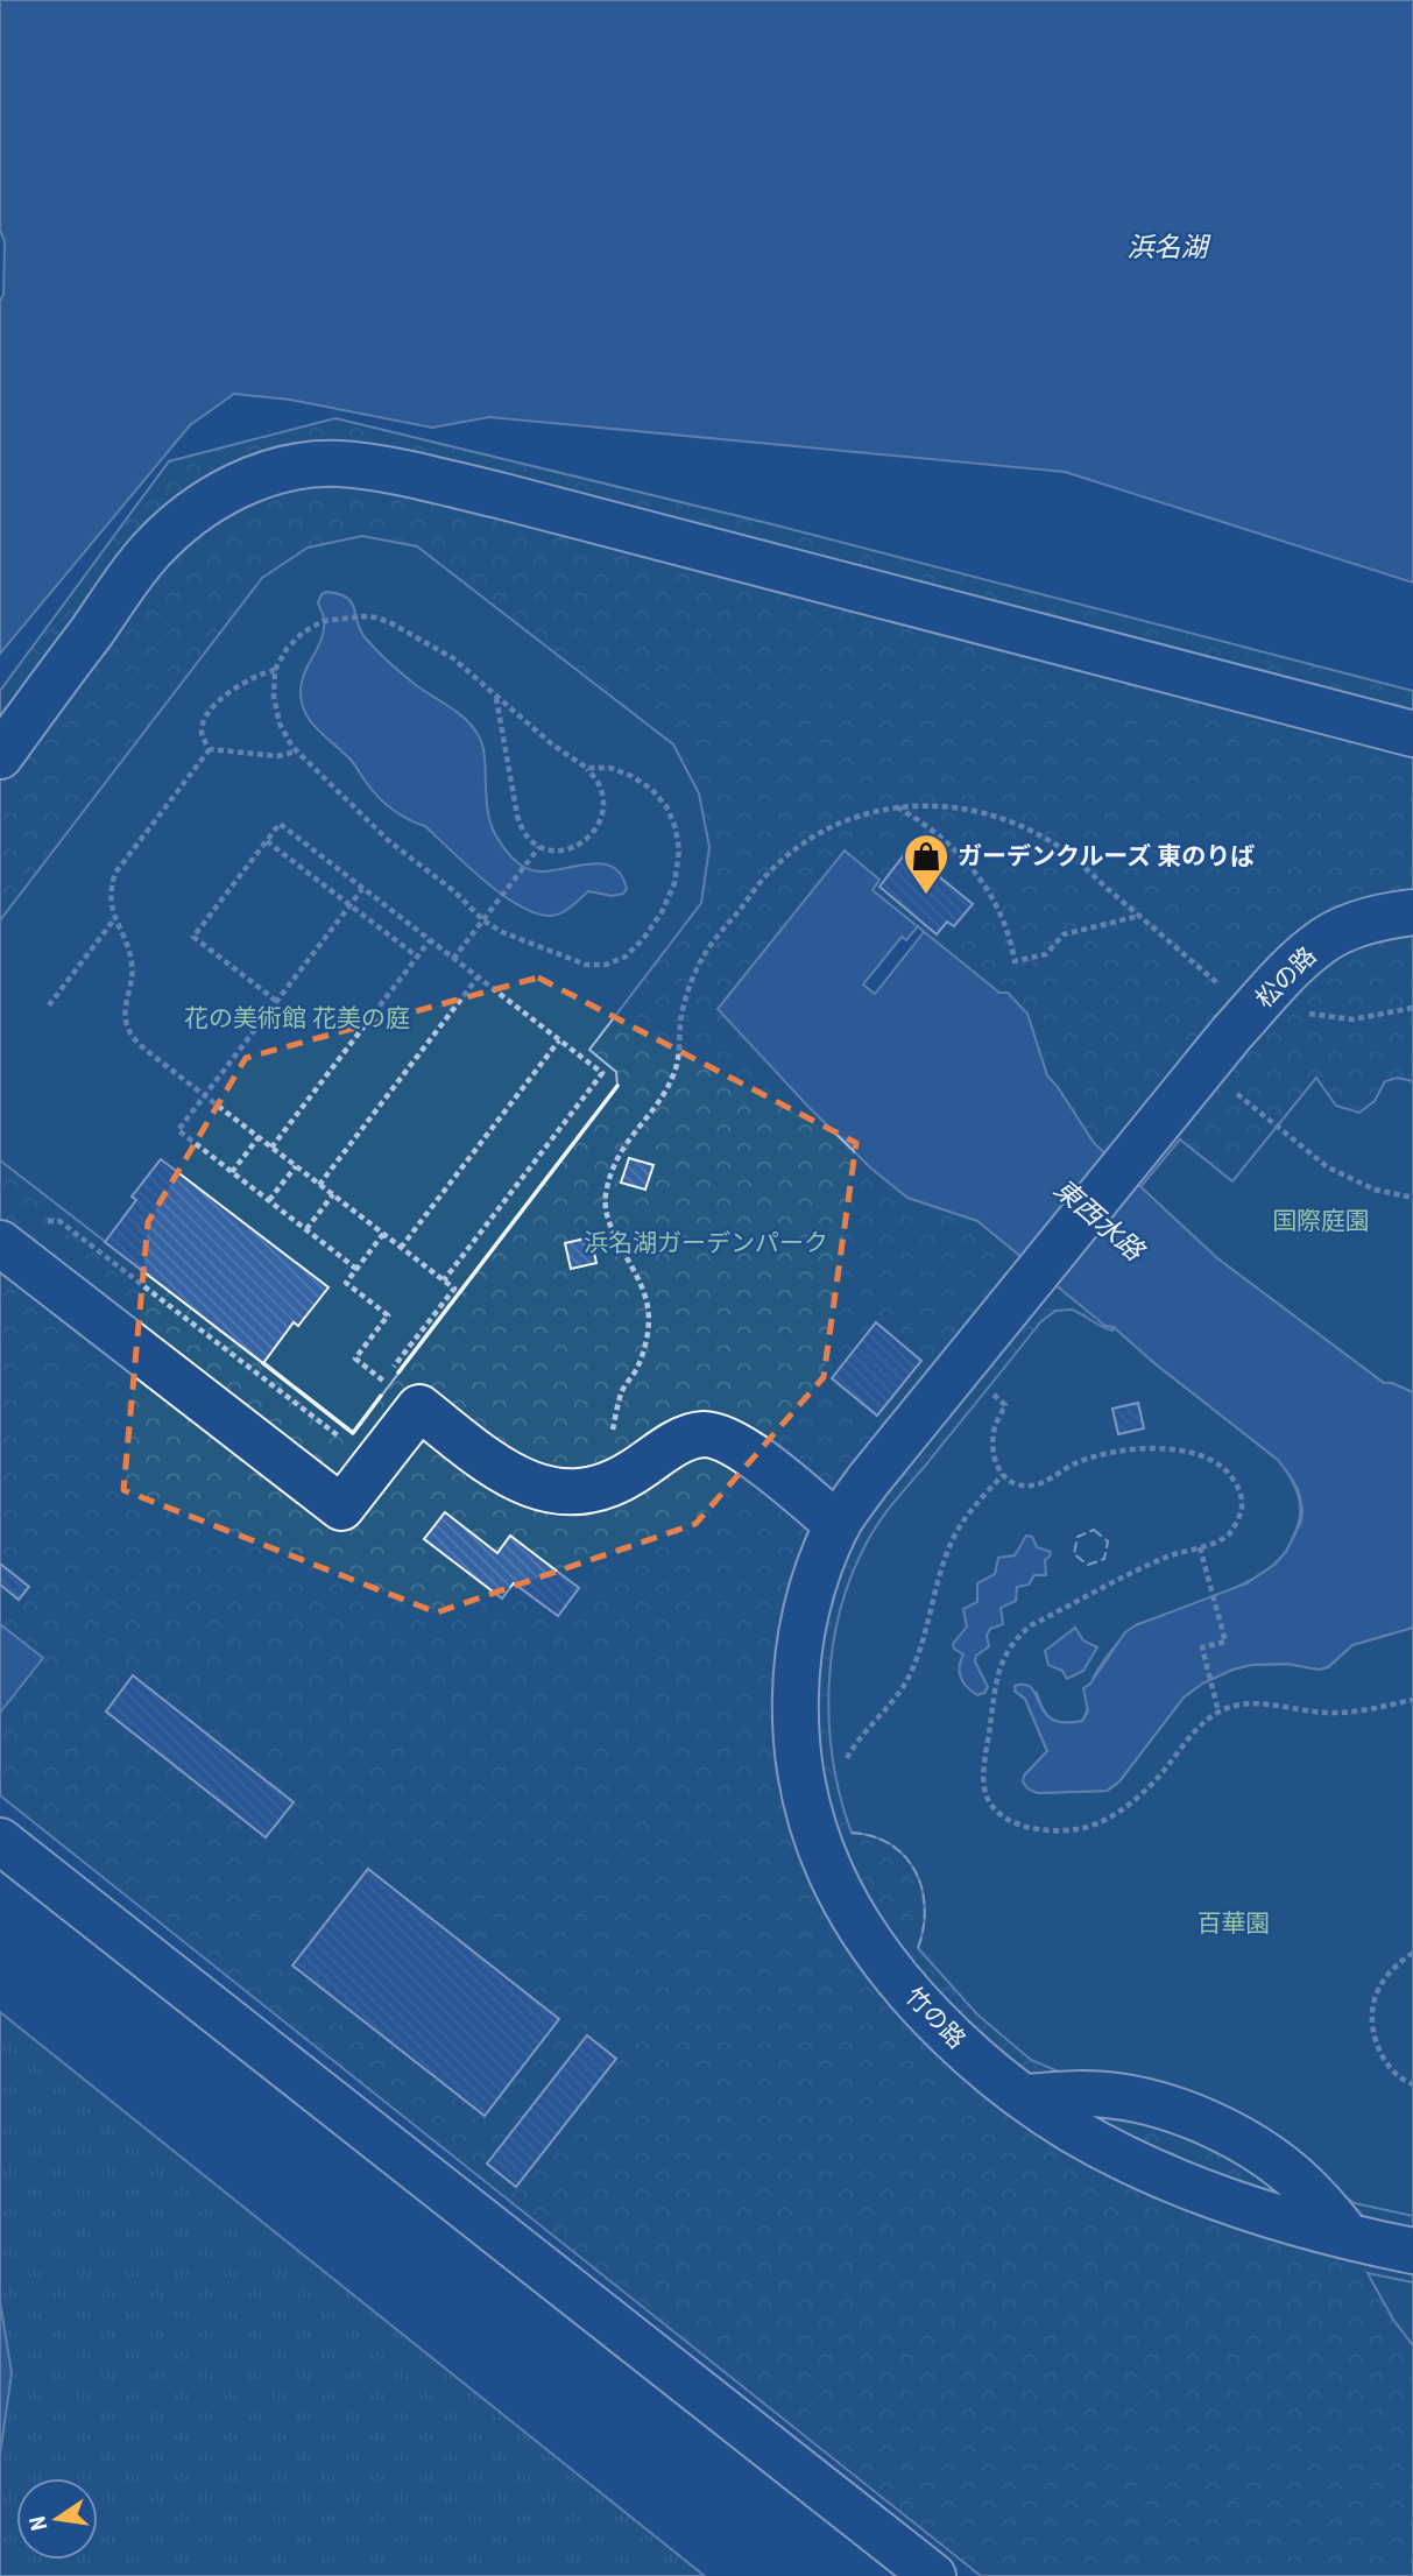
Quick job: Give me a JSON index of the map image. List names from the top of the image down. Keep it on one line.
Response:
{"streets":{"lane":["松の路","竹の路"]},"crossings":[["松の路","竹の路"]],"water":["浜名湖","東西水路"],"parks":["花の美術館 花美の庭","国際庭園","浜名湖ガーデンパーク","百華園"],"places":{"shop":["ガーデンクルーズ 東のりば"]},"north":"left"}
